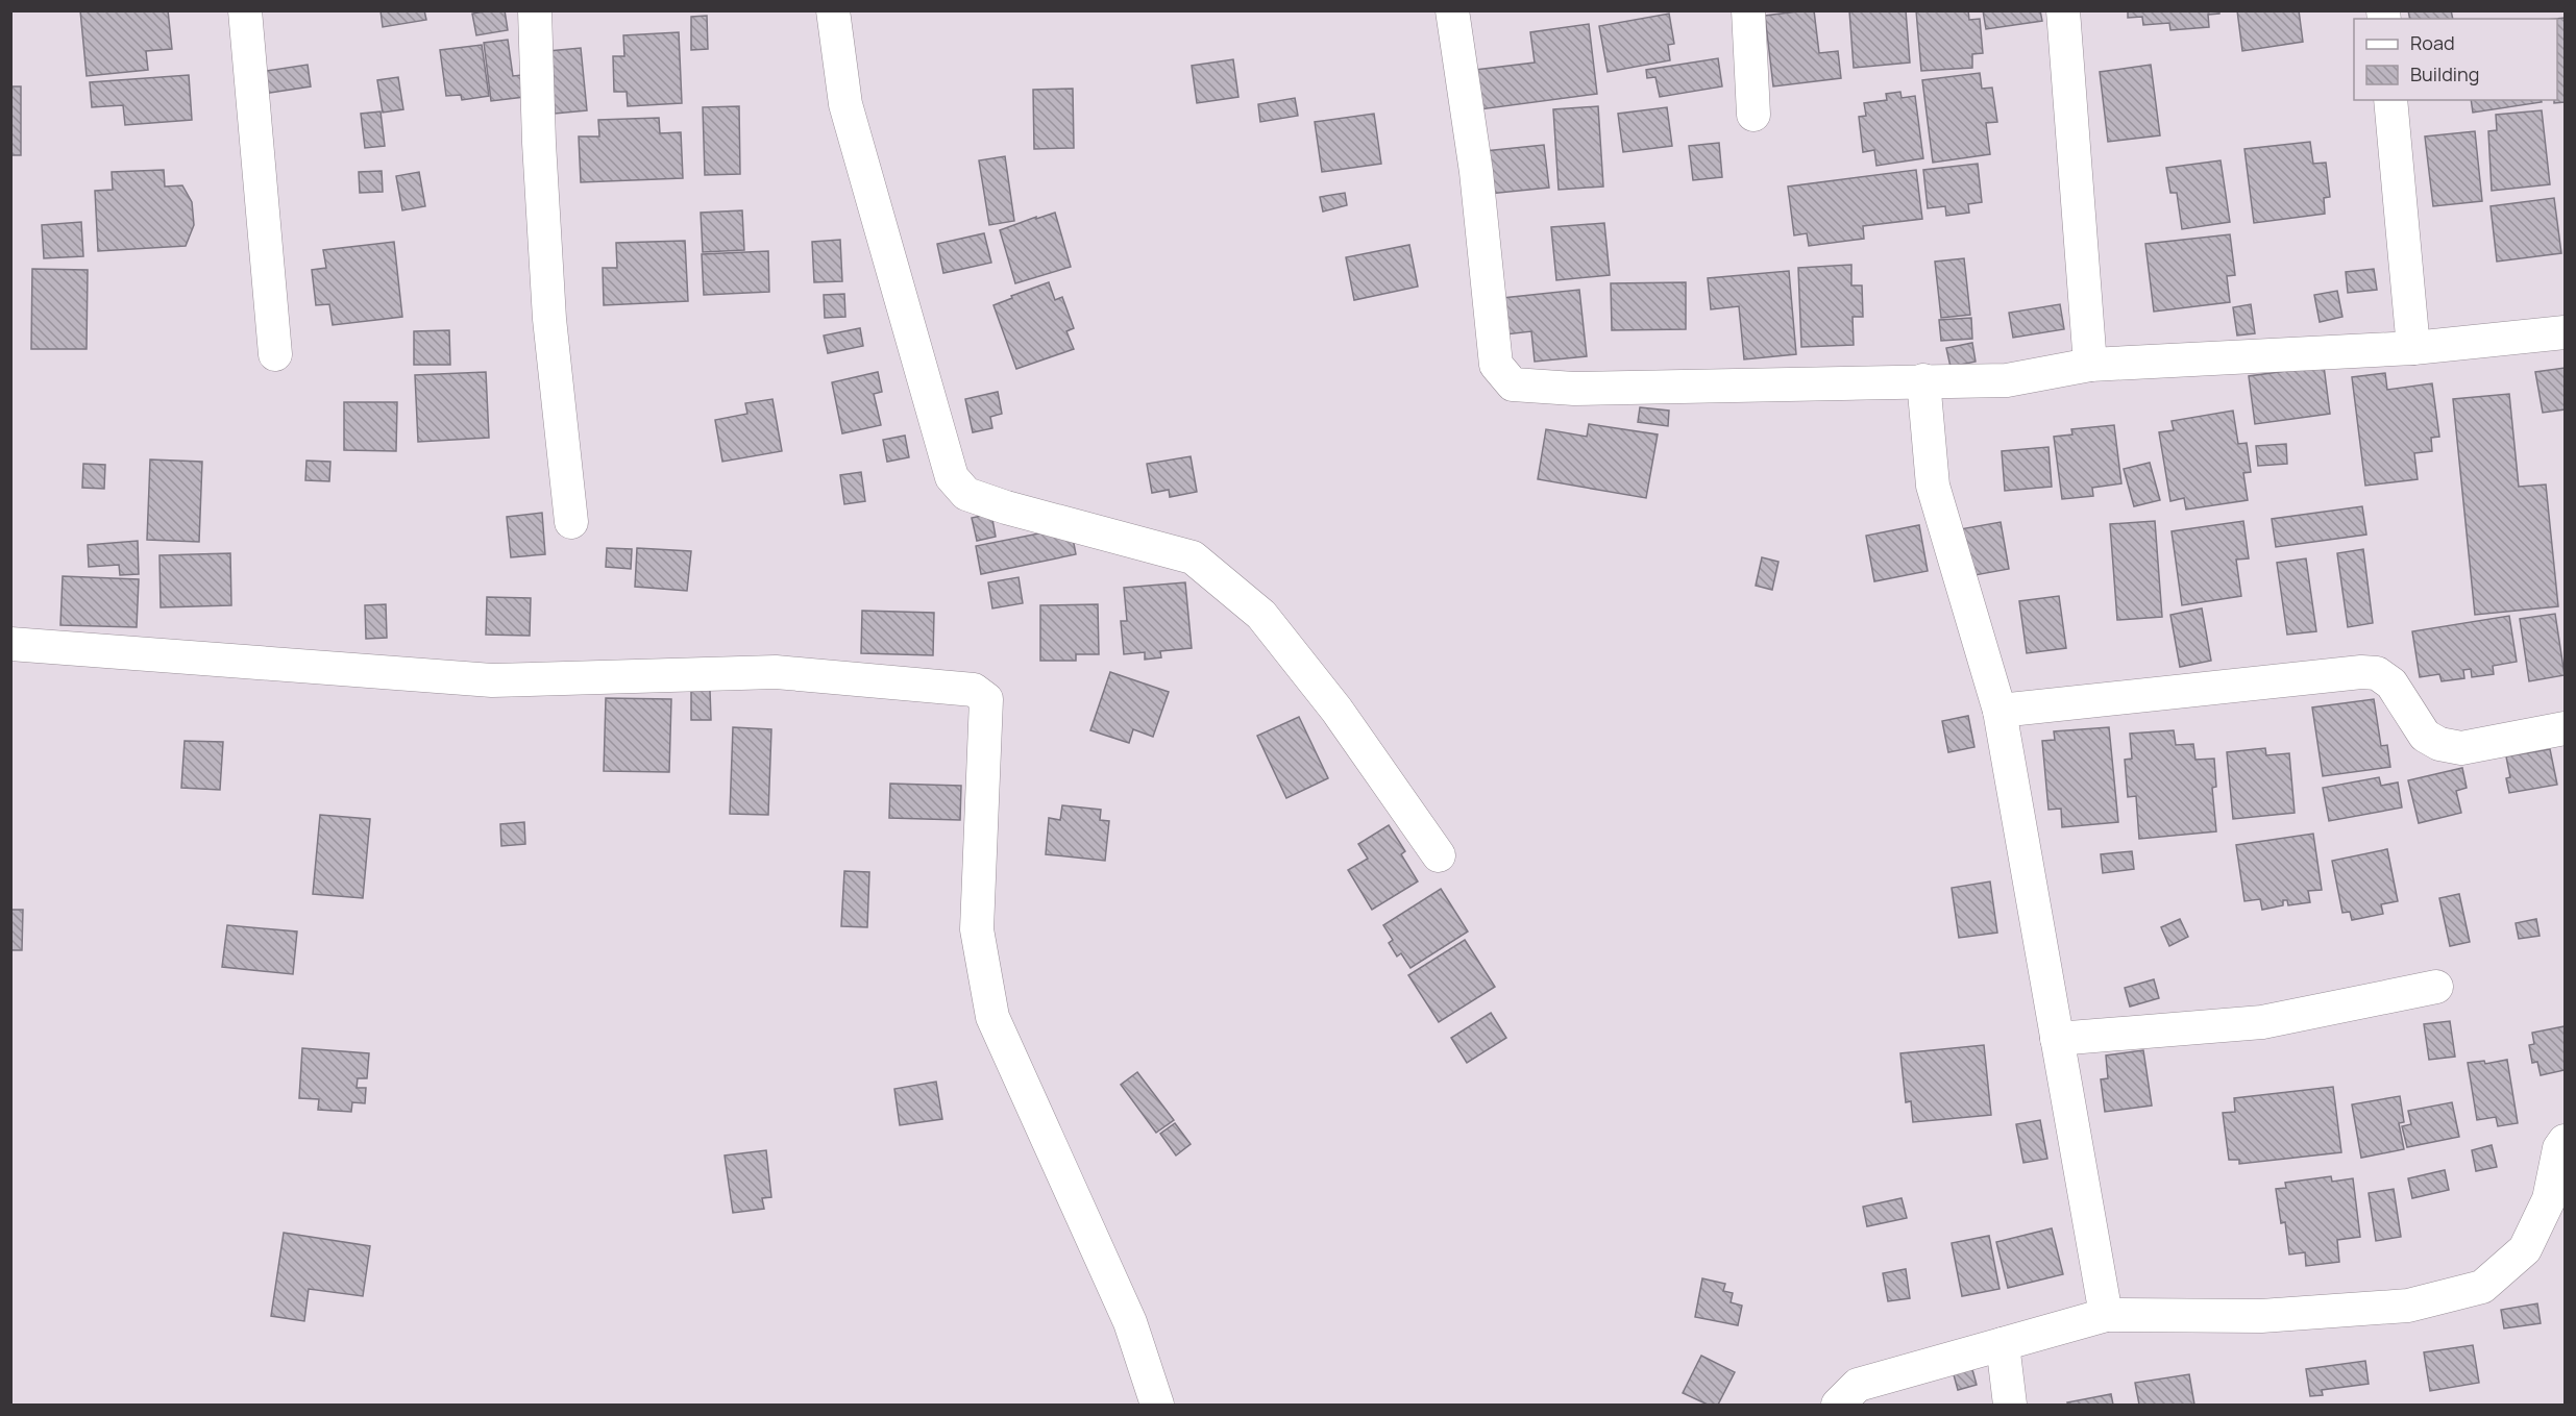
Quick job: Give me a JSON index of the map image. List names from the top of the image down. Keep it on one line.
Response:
{"legend":["Road","Building"]}
